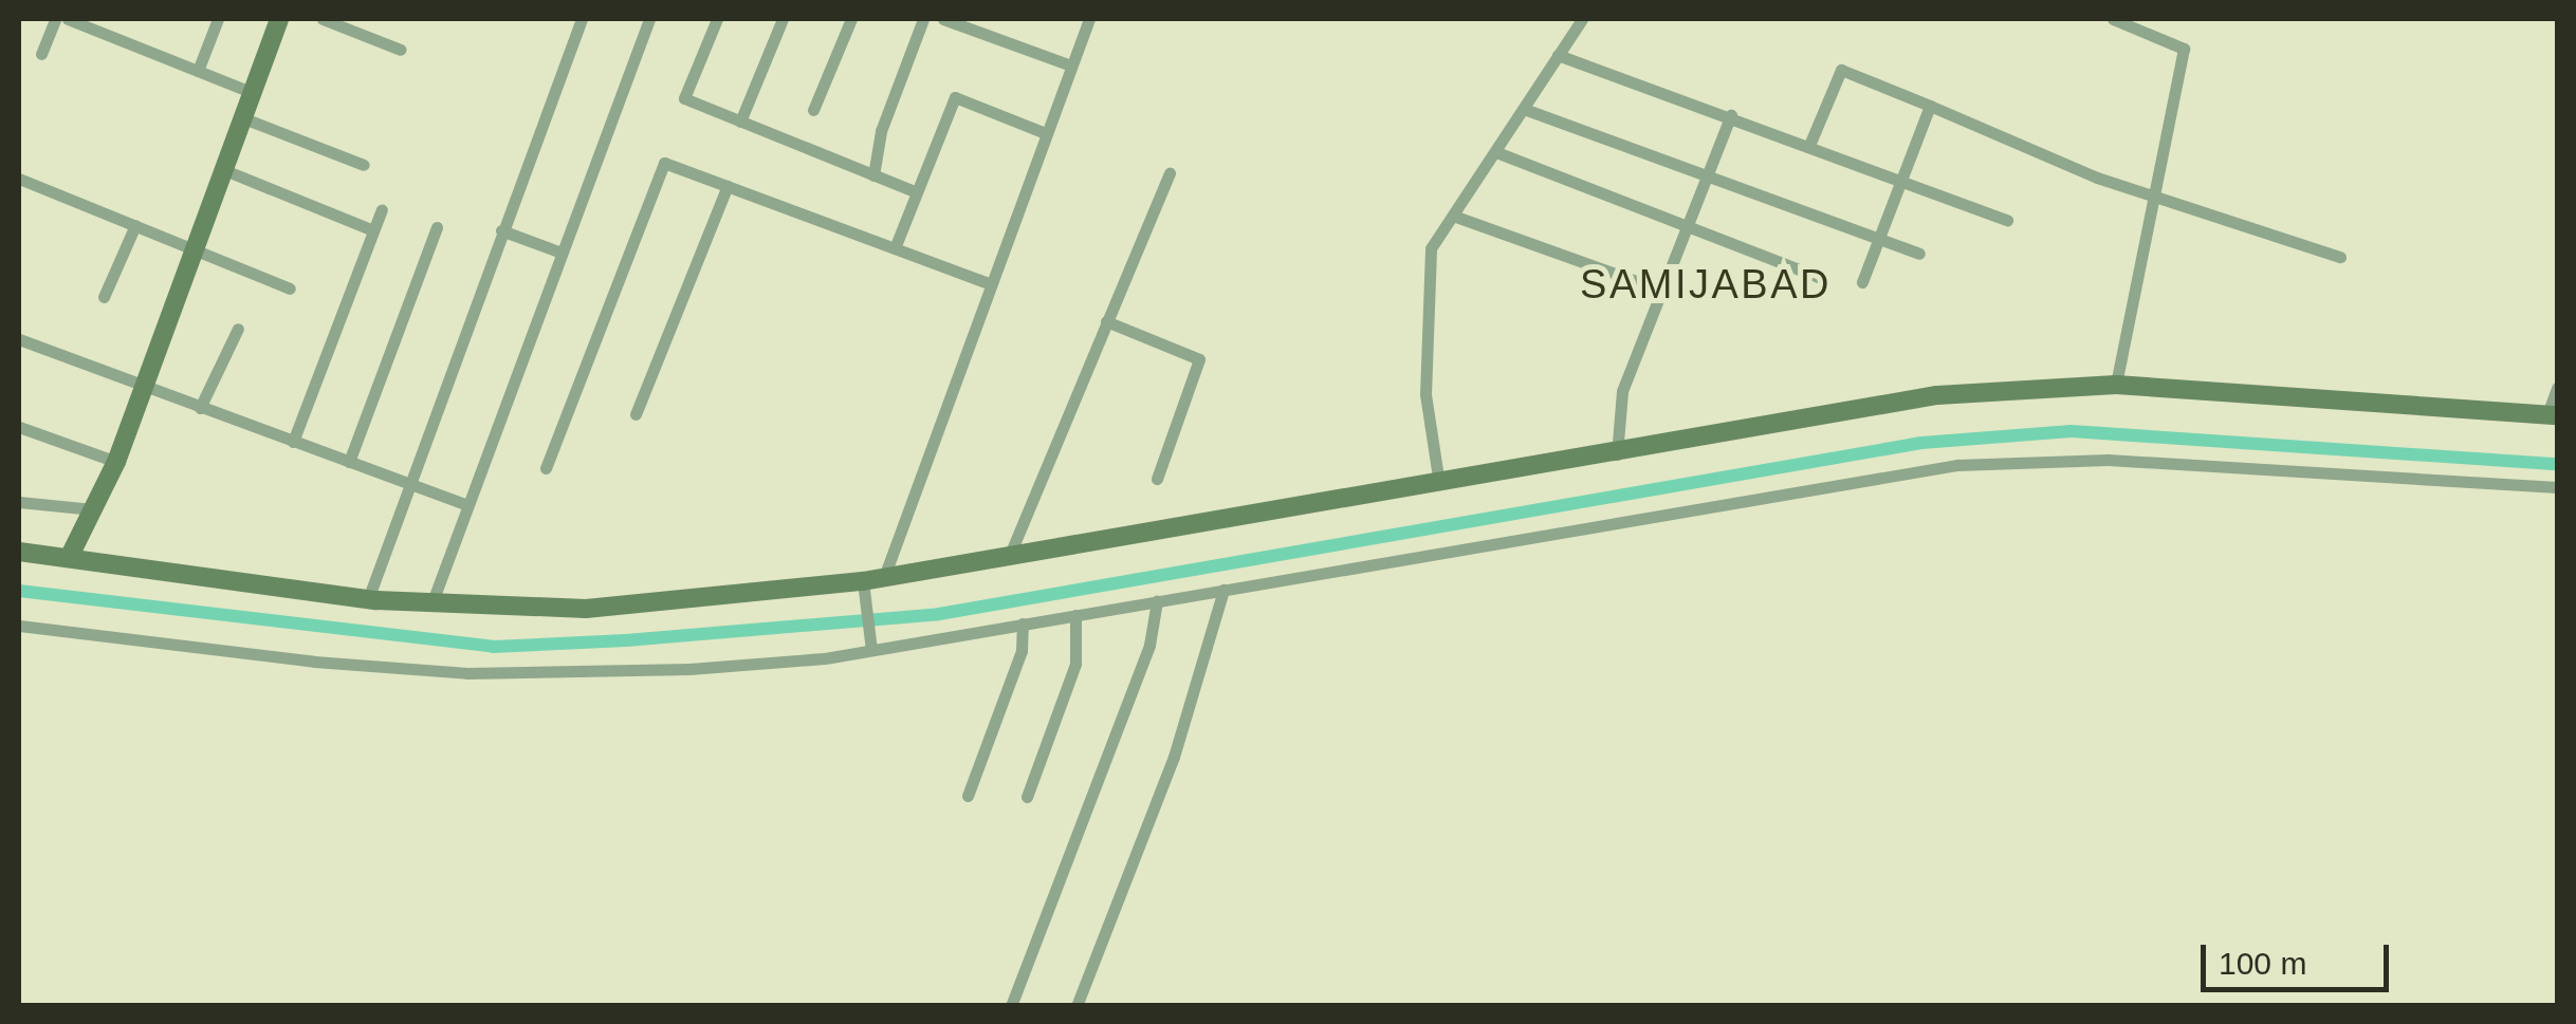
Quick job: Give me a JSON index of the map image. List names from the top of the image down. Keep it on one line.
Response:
{"districts":["SAMIJABAD"],"scale_bar":"100 m"}
